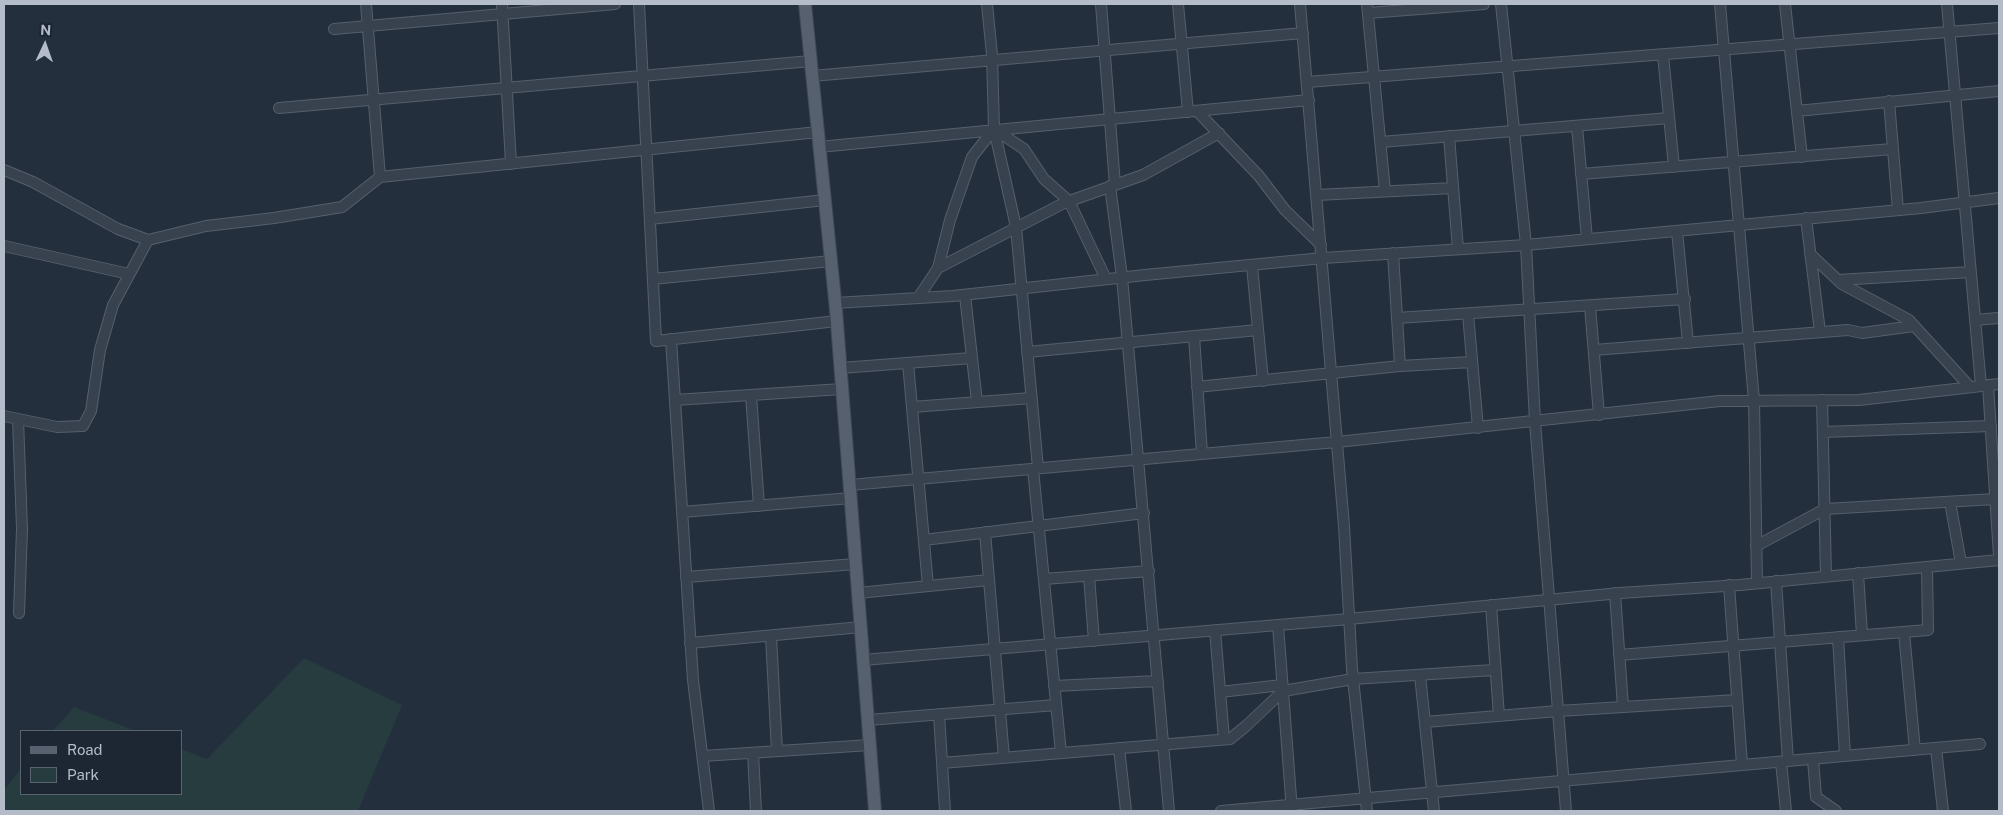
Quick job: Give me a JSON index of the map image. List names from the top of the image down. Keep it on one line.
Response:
{"legend":["Road","Park"],"north":"top"}
